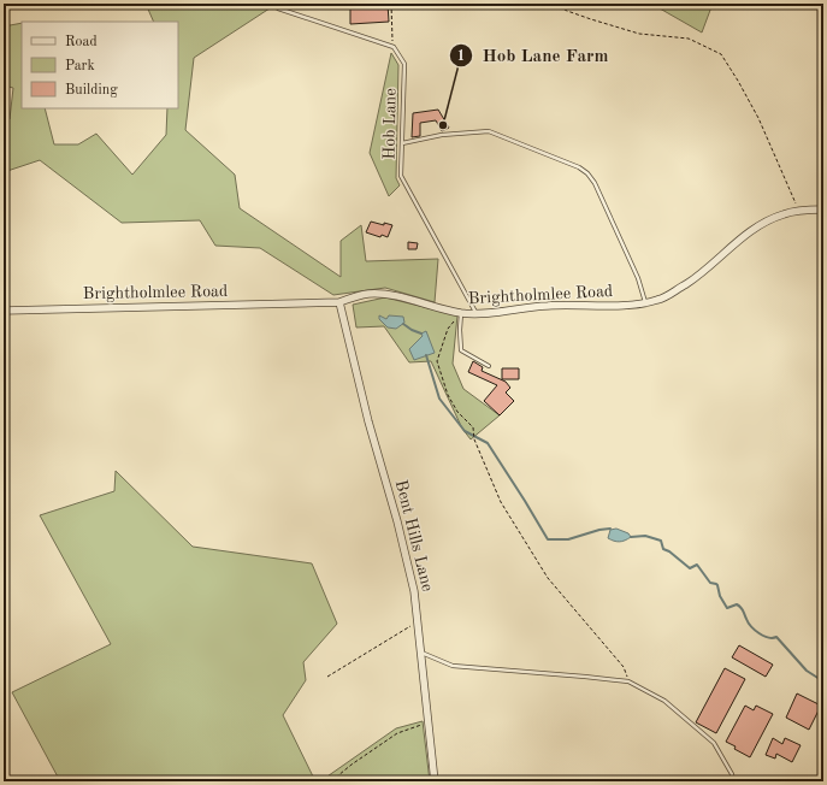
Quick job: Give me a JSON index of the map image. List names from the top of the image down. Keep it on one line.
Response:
{"streets":{"street":["Brightholmlee Road","Bent Hills Lane"],"lane":["Hob Lane"]},"crossings":[["Hob Lane","Brightholmlee Road"],["Brightholmlee Road","Bent Hills Lane"]],"places":["Hob Lane Farm"],"legend":["Road","Park","Building"]}
